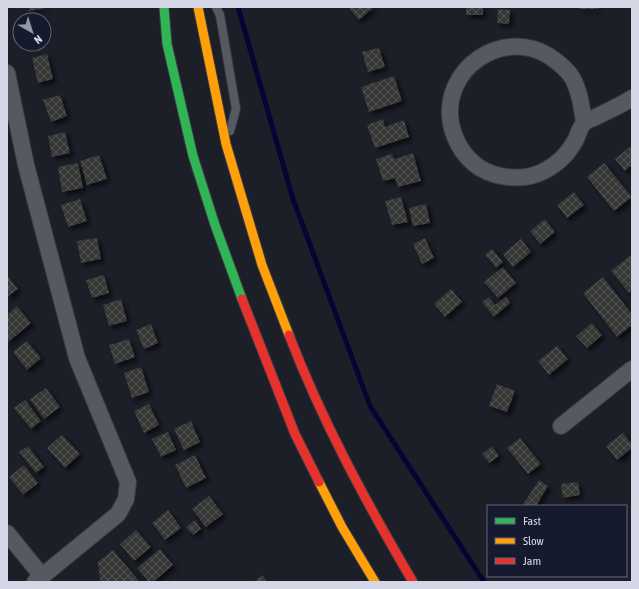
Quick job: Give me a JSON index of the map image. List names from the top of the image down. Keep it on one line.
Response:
{"legend":["Fast","Slow","Jam"],"north":"bottom right"}
